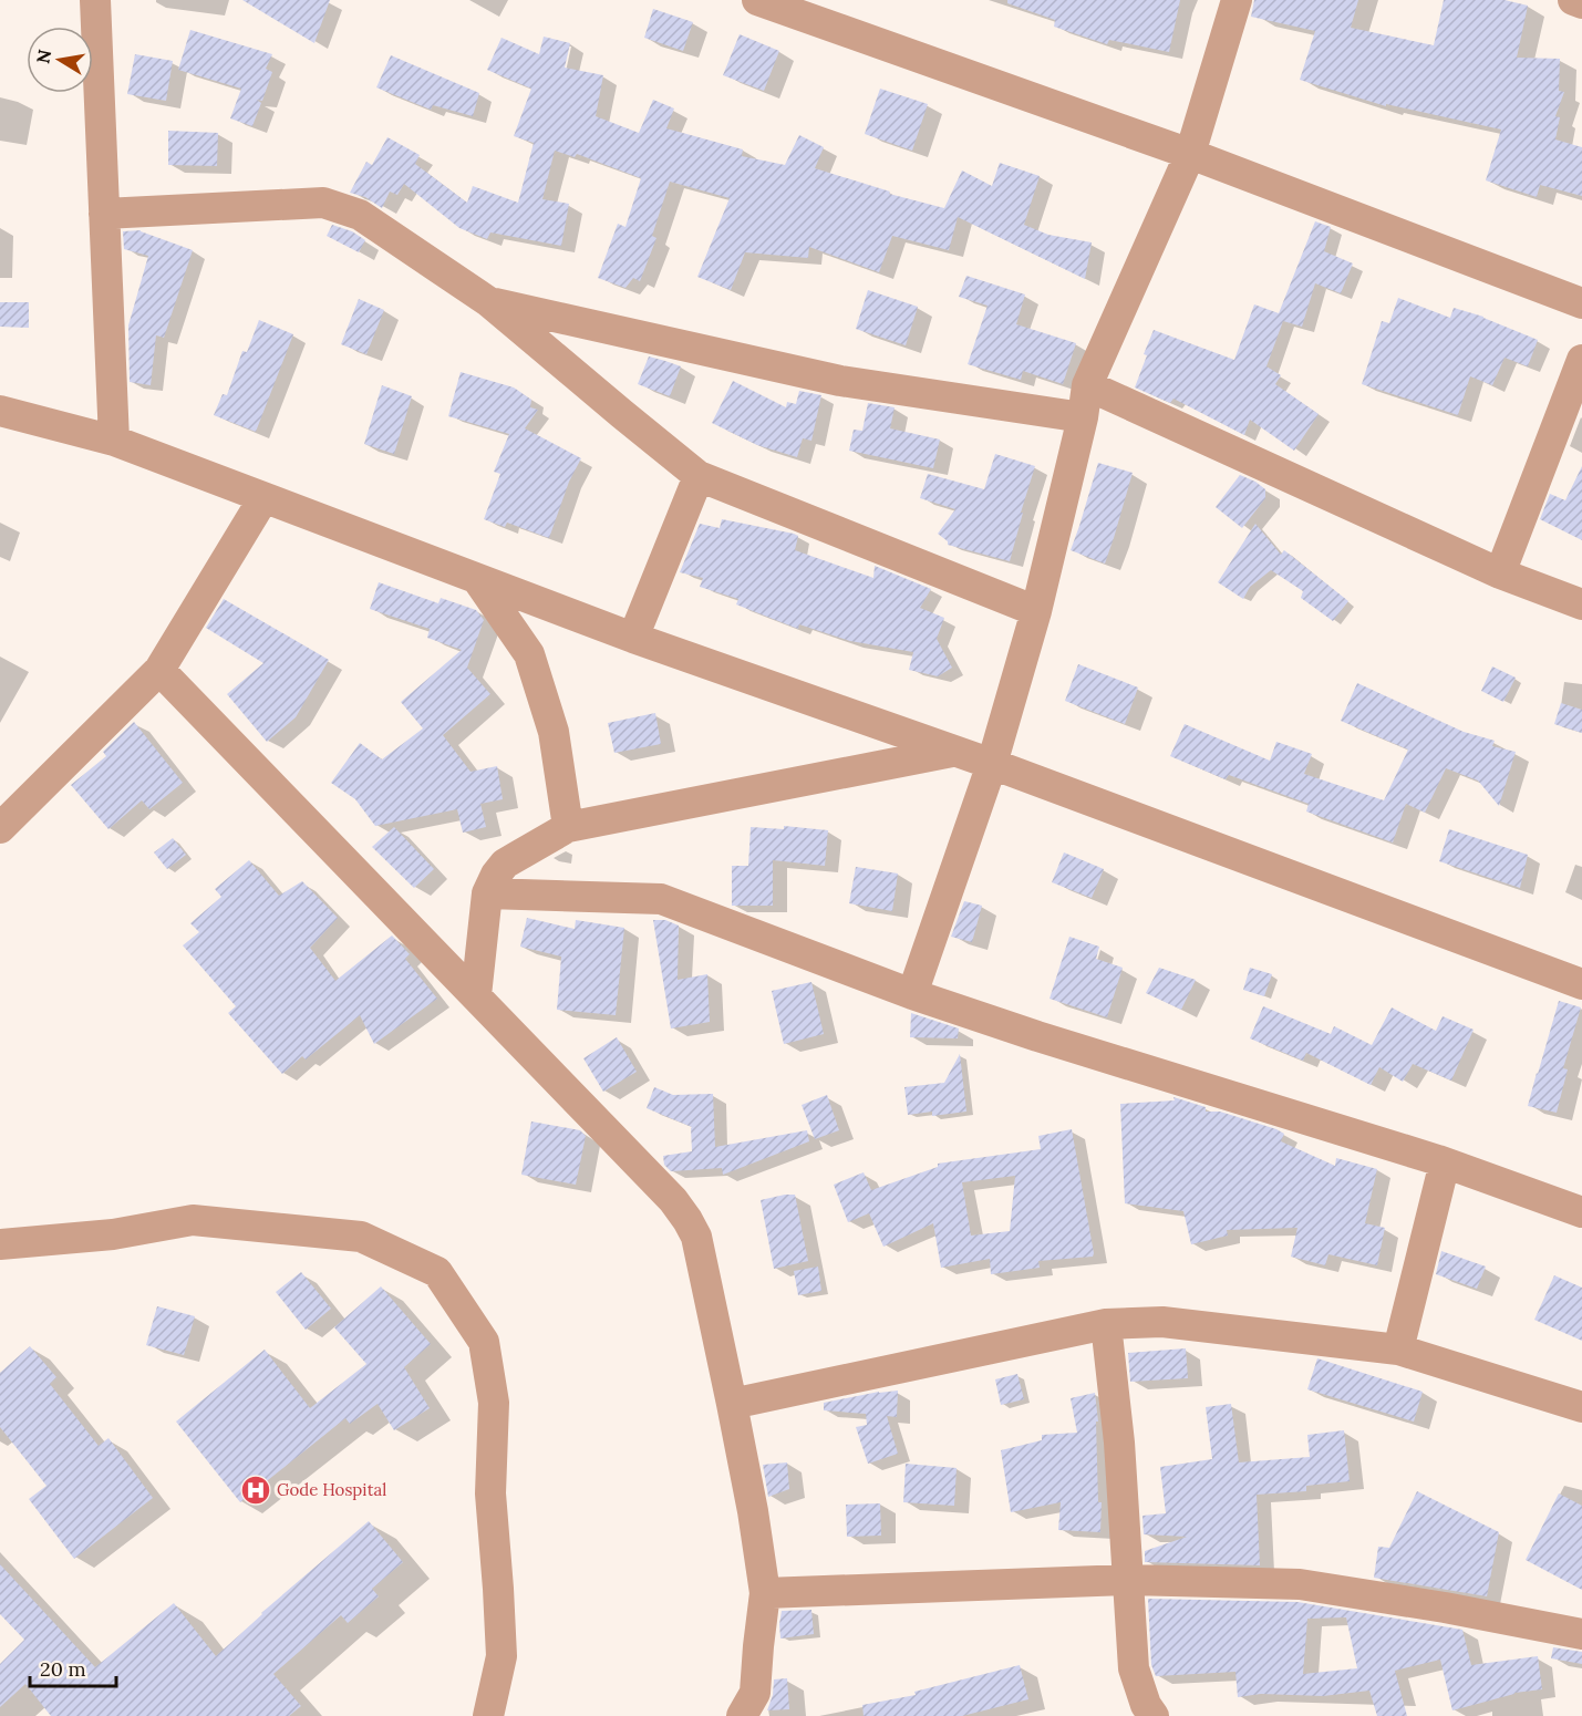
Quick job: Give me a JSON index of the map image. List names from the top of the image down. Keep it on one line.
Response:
{"places":{"hospital":["Gode Hospital"]},"scale_bar":"20 m","north":"left"}
